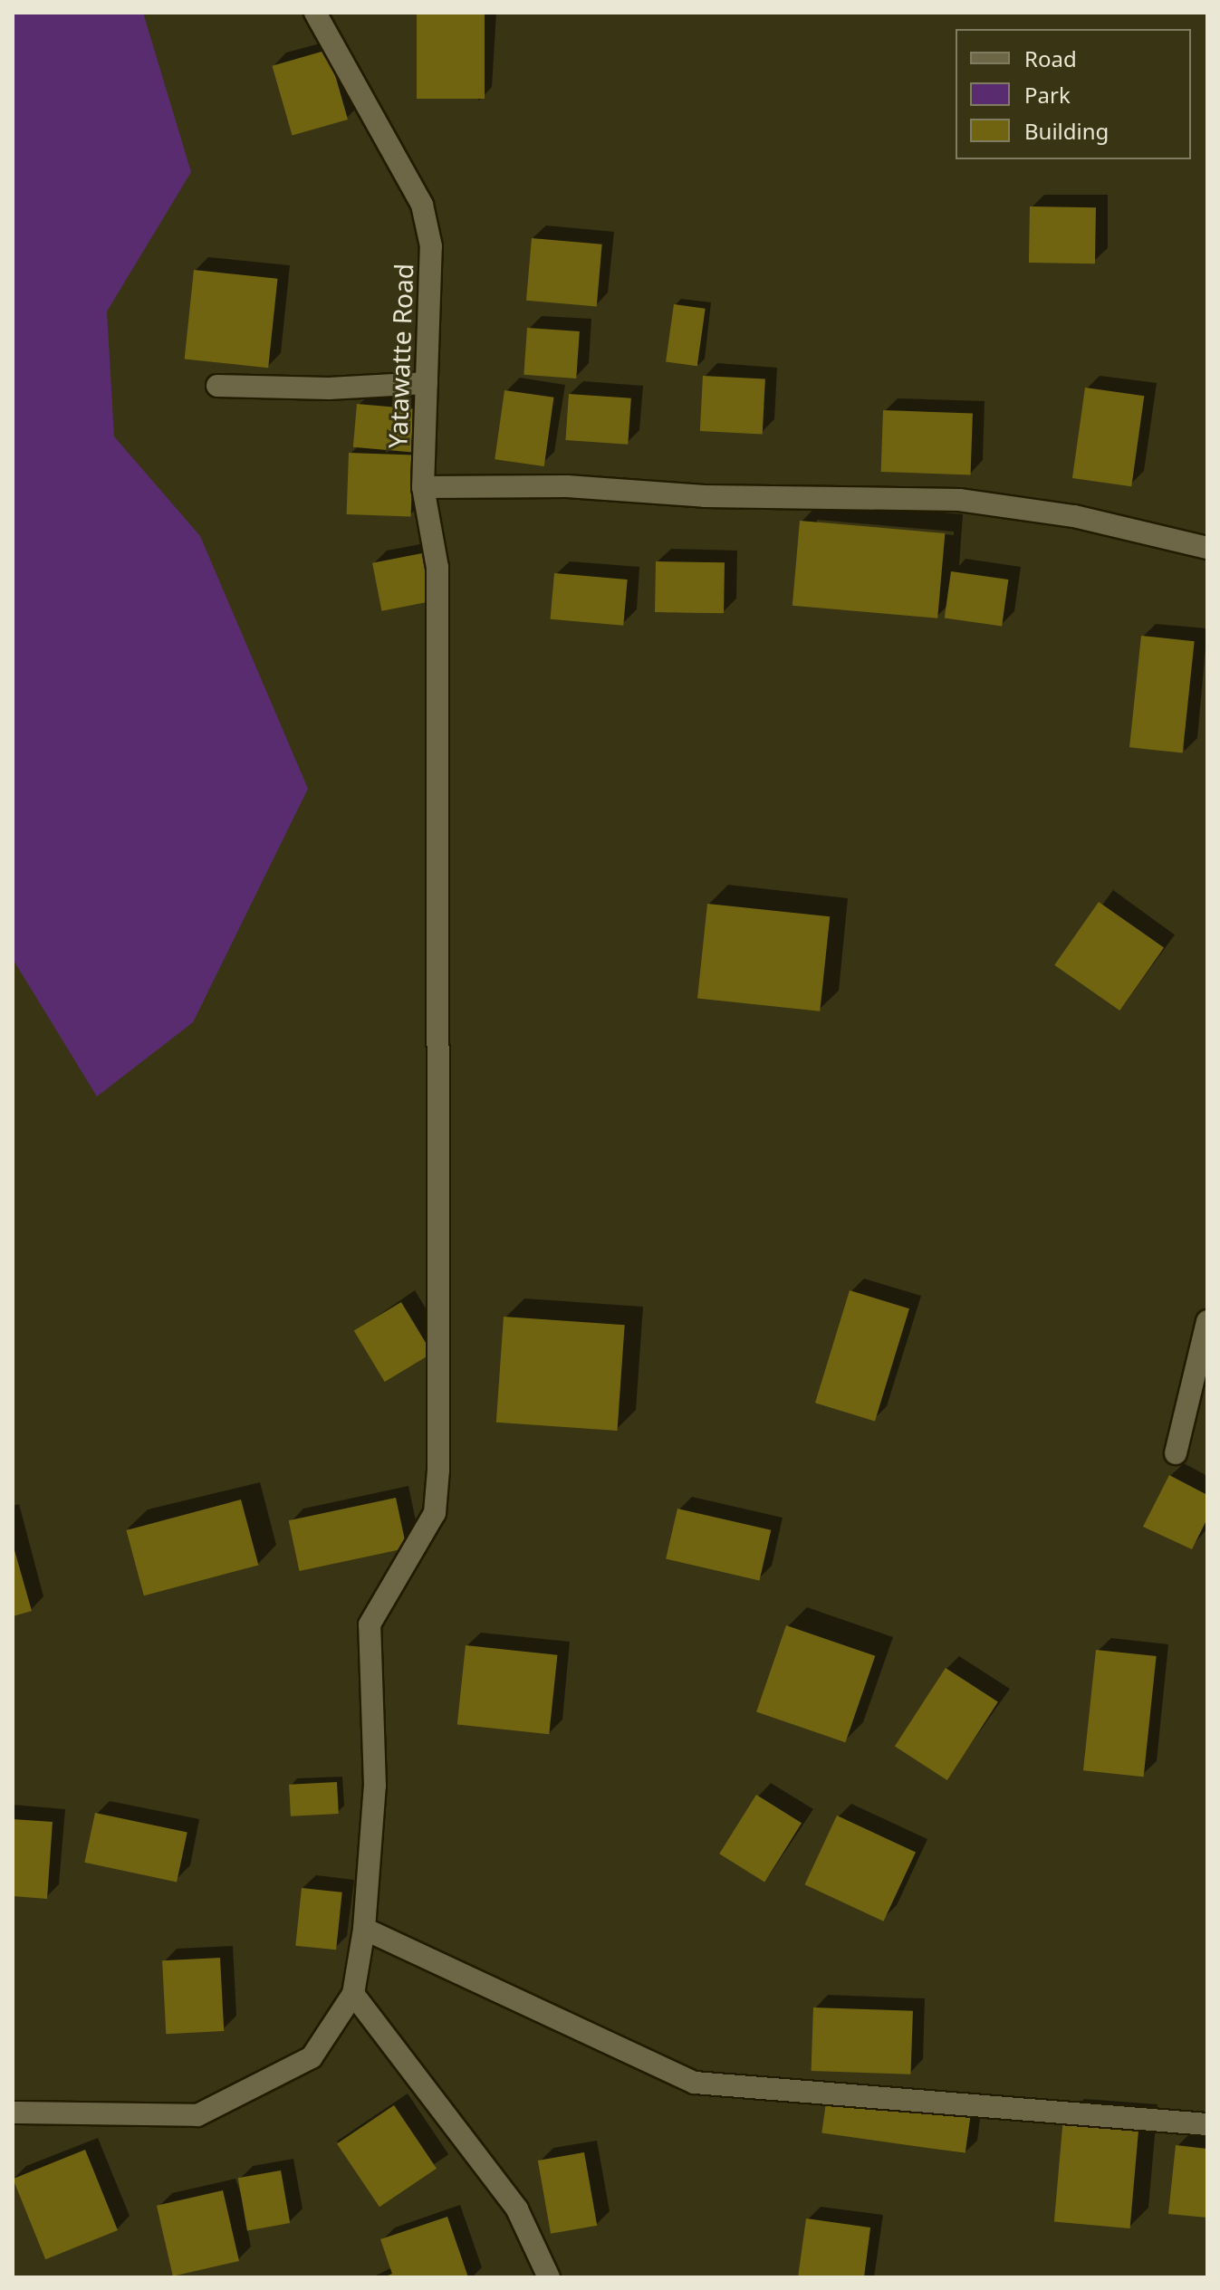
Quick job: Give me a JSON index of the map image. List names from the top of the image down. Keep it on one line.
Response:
{"streets":{"street":["Yatawatte Road"]},"legend":["Road","Park","Building"]}
